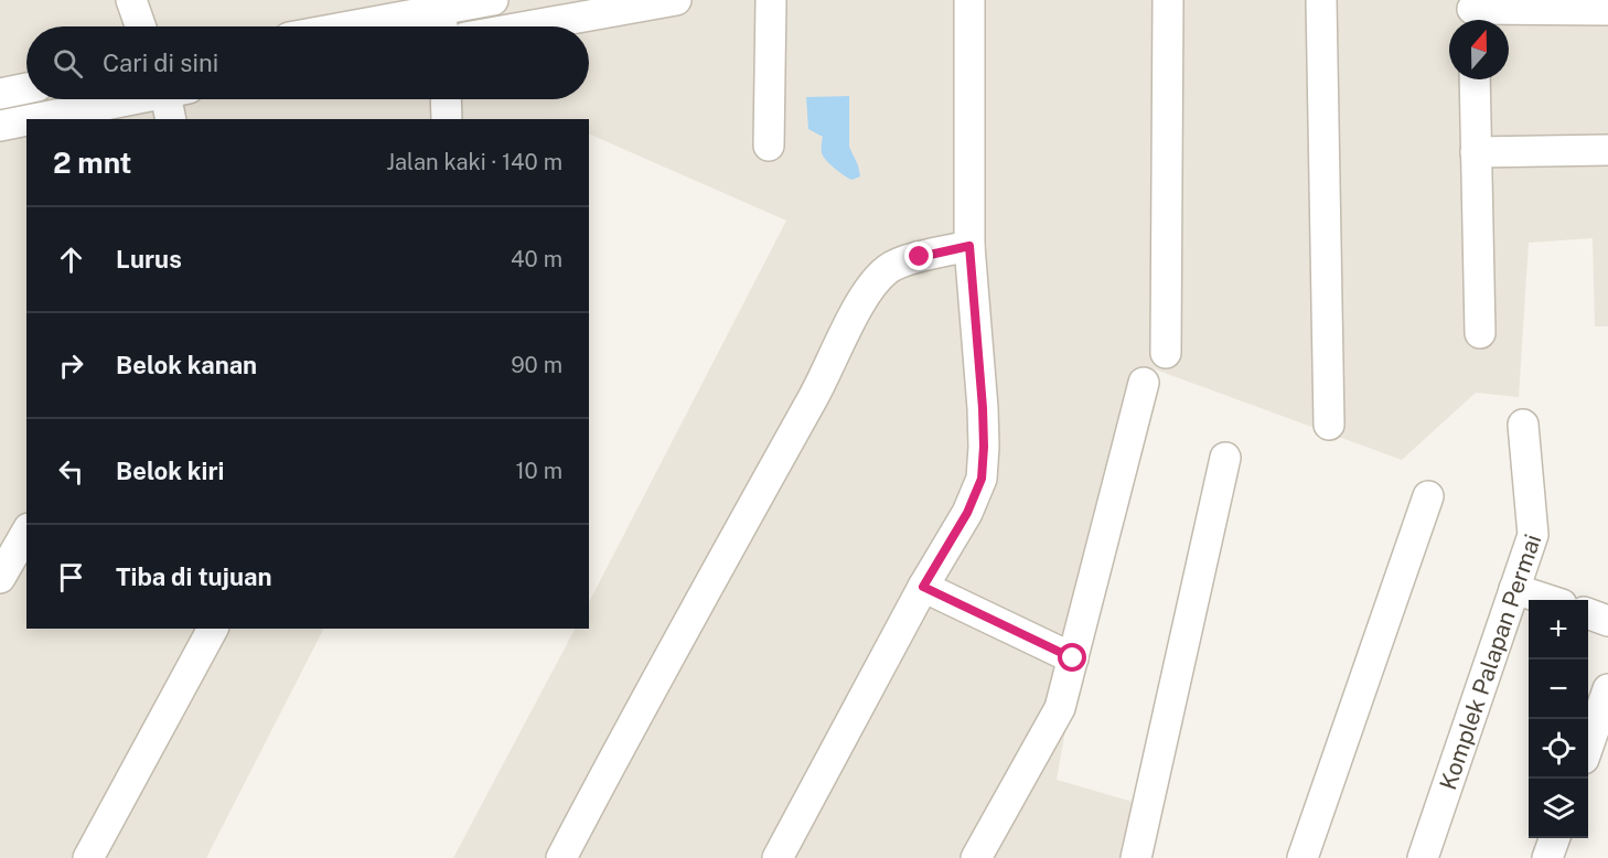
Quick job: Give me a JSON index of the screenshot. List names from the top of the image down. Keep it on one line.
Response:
{"streets":{"street":["Komplek Palapan Permai"]},"north":"top","page":{"search":"Cari di sini","heading":["2 mnt","Jalan kaki · 140 m"],"list":[["Lurus","40 m"],["Belok kanan","90 m"],["Belok kiri","10 m"],"Tiba di tujuan"],"map_buttons":["+","−"]}}
